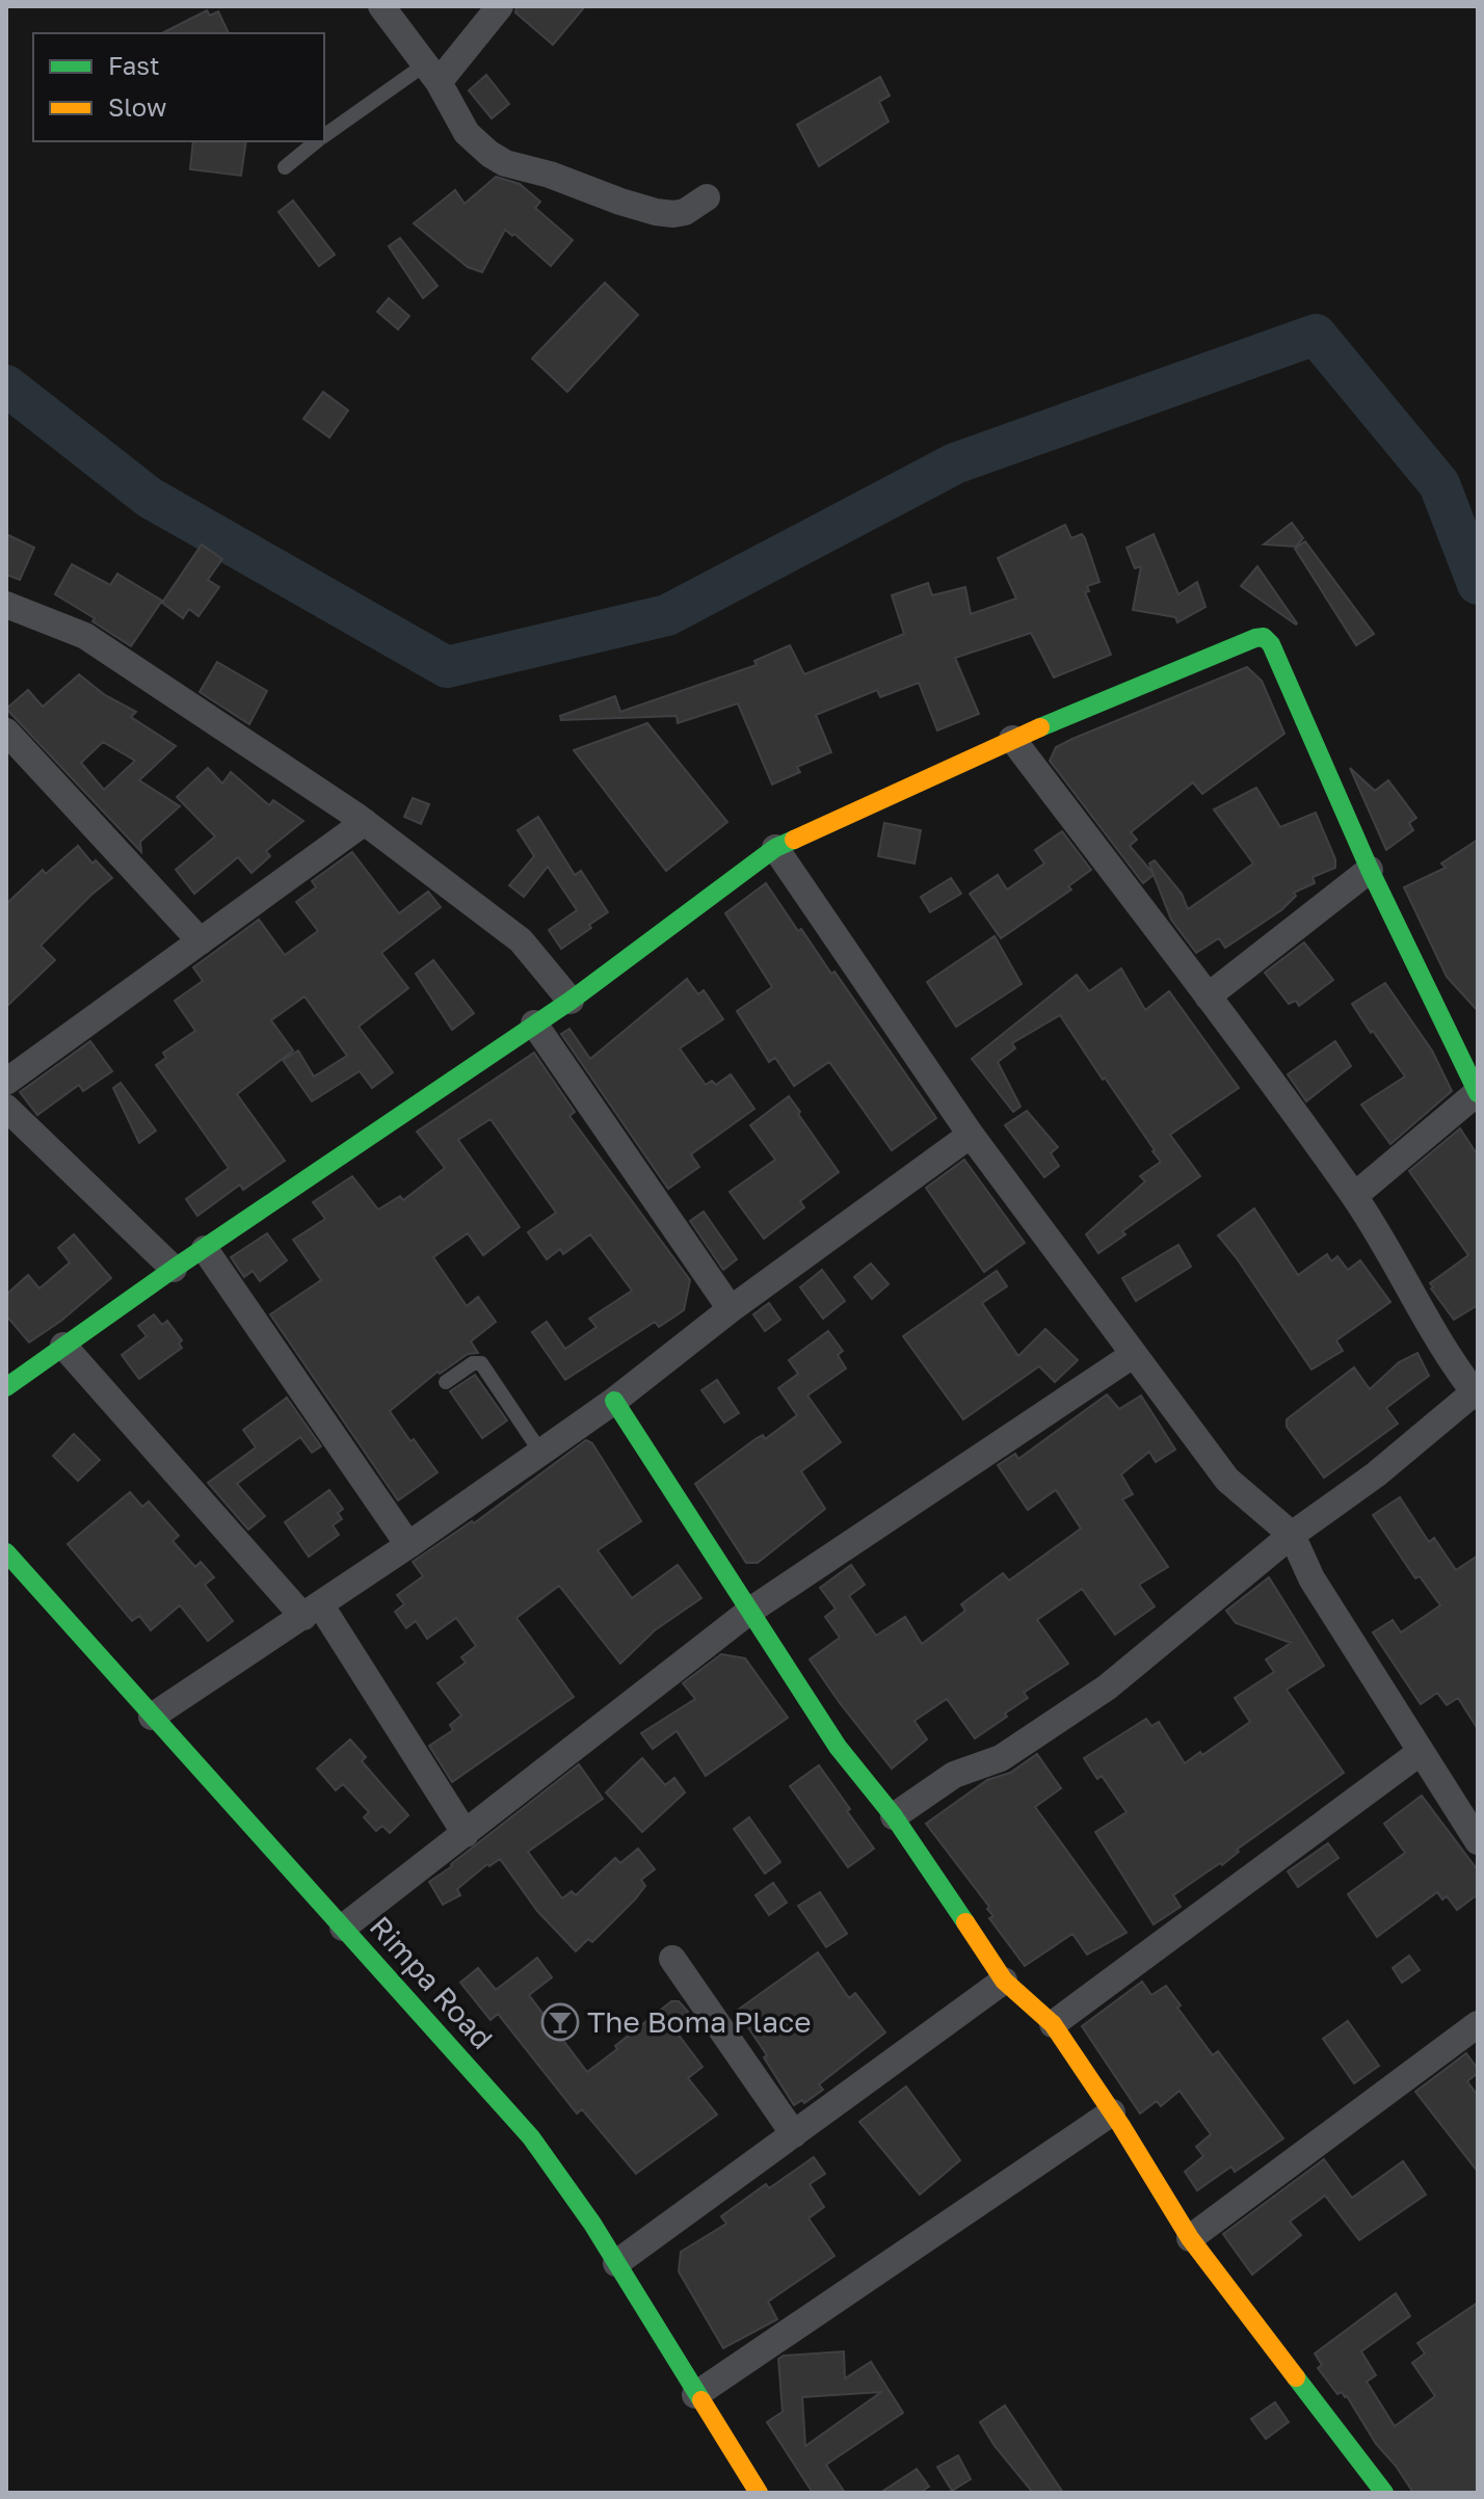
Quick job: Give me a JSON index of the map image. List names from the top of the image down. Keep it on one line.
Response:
{"streets":{"street":["Rimpa Road"]},"places":{"bar":["The Boma Place"]},"legend":["Fast","Slow"]}
